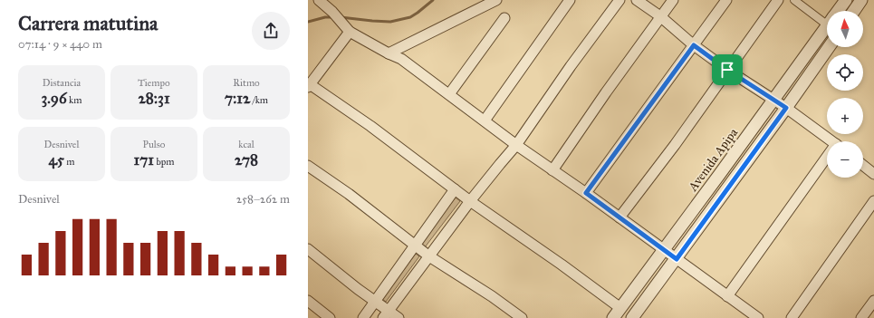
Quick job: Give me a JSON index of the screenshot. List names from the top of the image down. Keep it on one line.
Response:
{"streets":{"street":["Avenida Apipa"]},"north":"top","page":{"heading":["Carrera matutina","07:14 · 9 × 440 m"],"map_buttons":["+","−"],"stats":[["Distancia","3.96 km"],["Tiempo","28:31"],["Ritmo","7:12 /km"],["Desnivel","45 m"],["Pulso","171 bpm"],["kcal","278"]],"chart":["Desnivel","258–262 m"]}}
